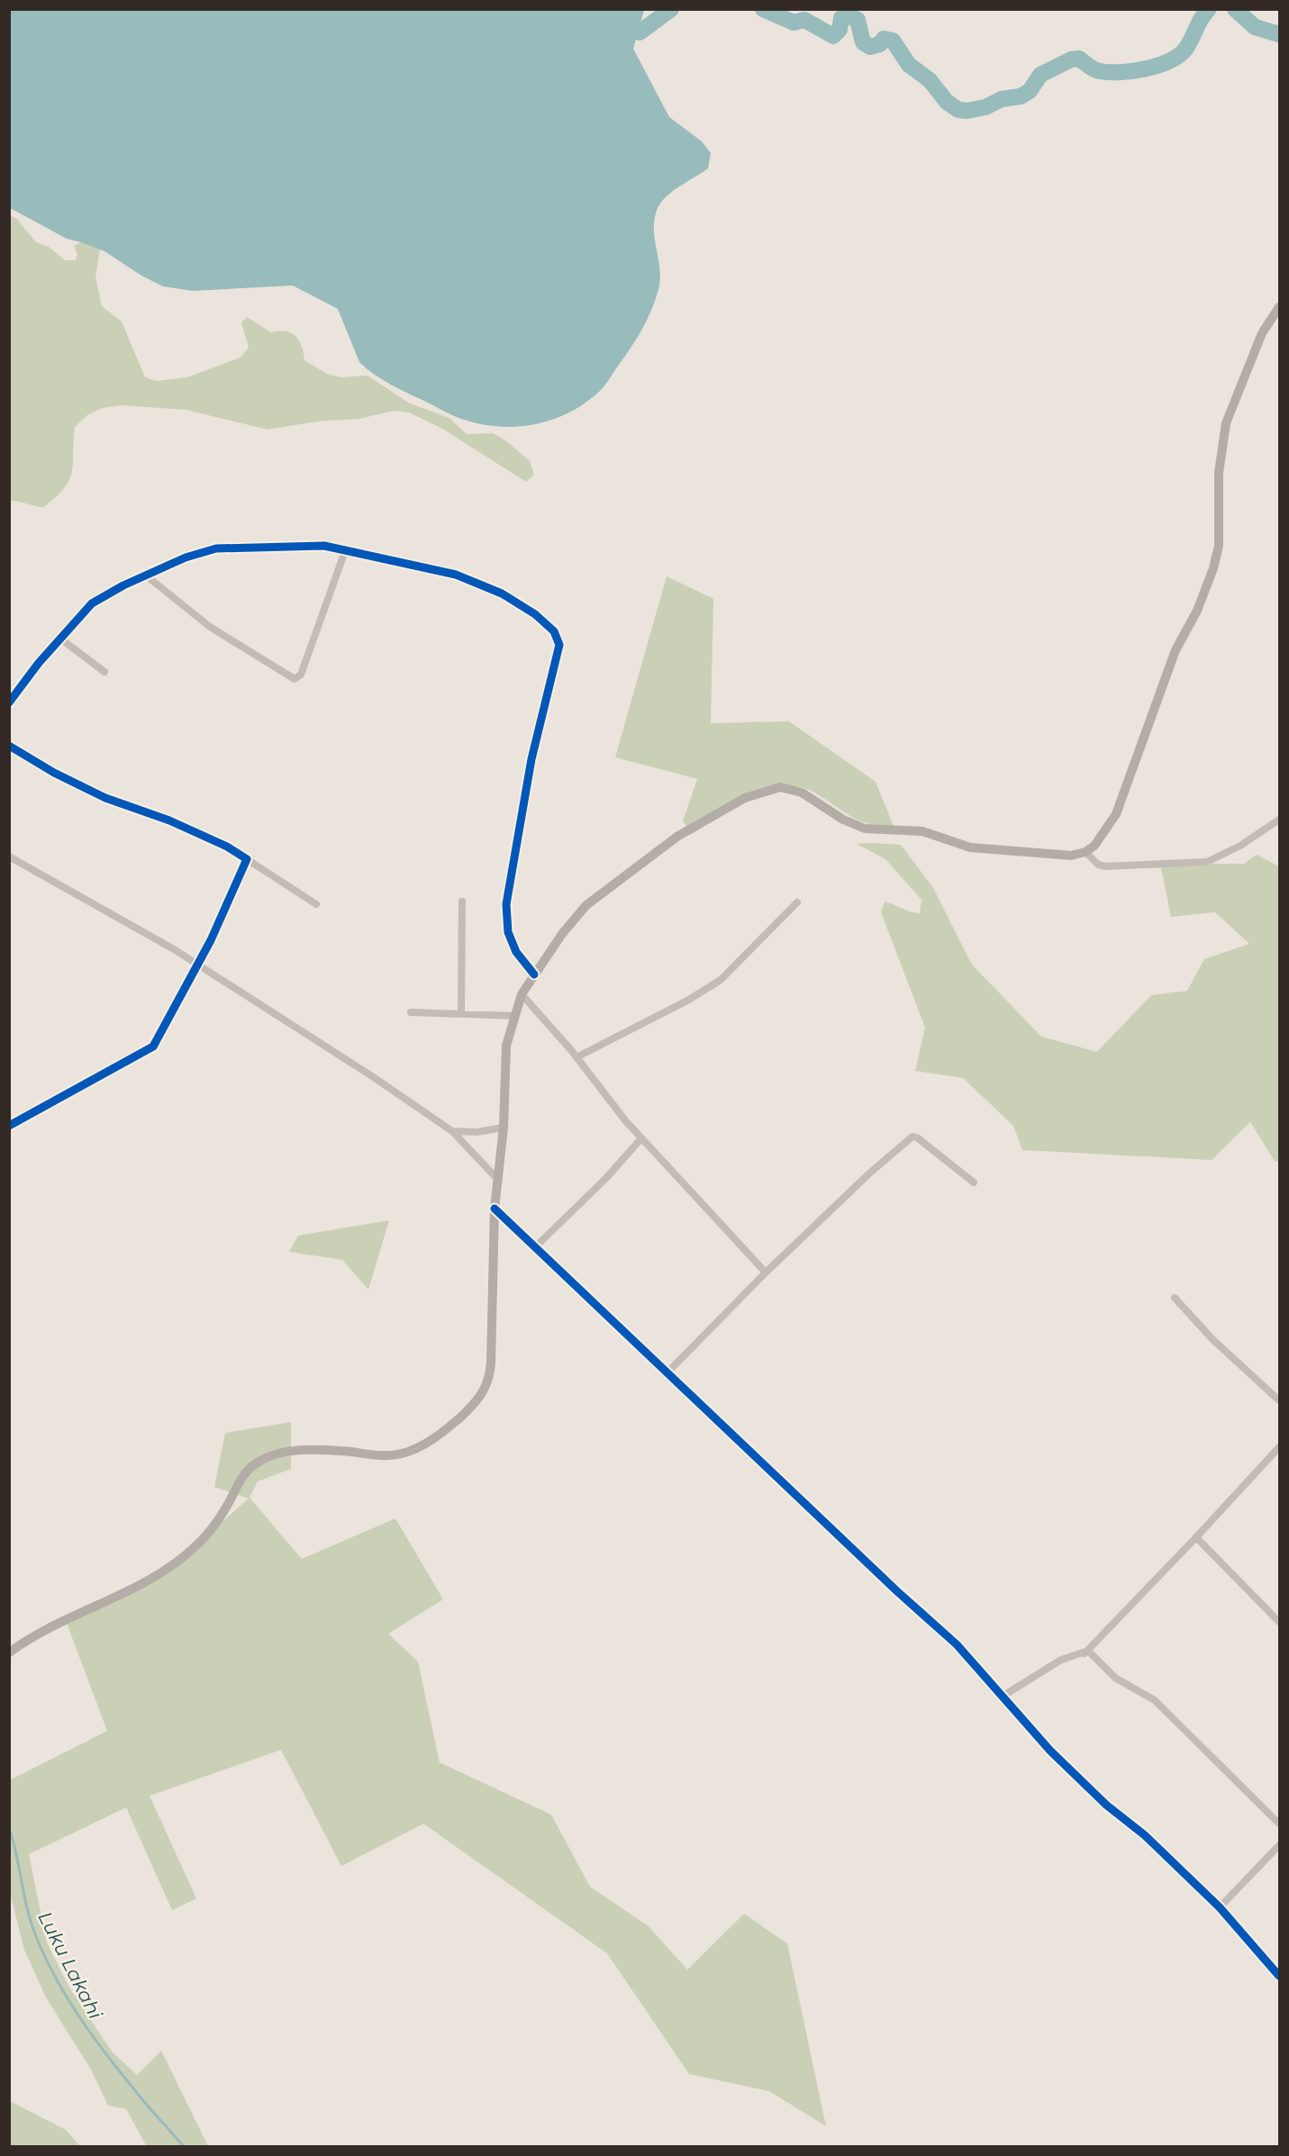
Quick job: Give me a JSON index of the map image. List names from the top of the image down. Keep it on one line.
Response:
{"water":["Luku Lakahi"]}
